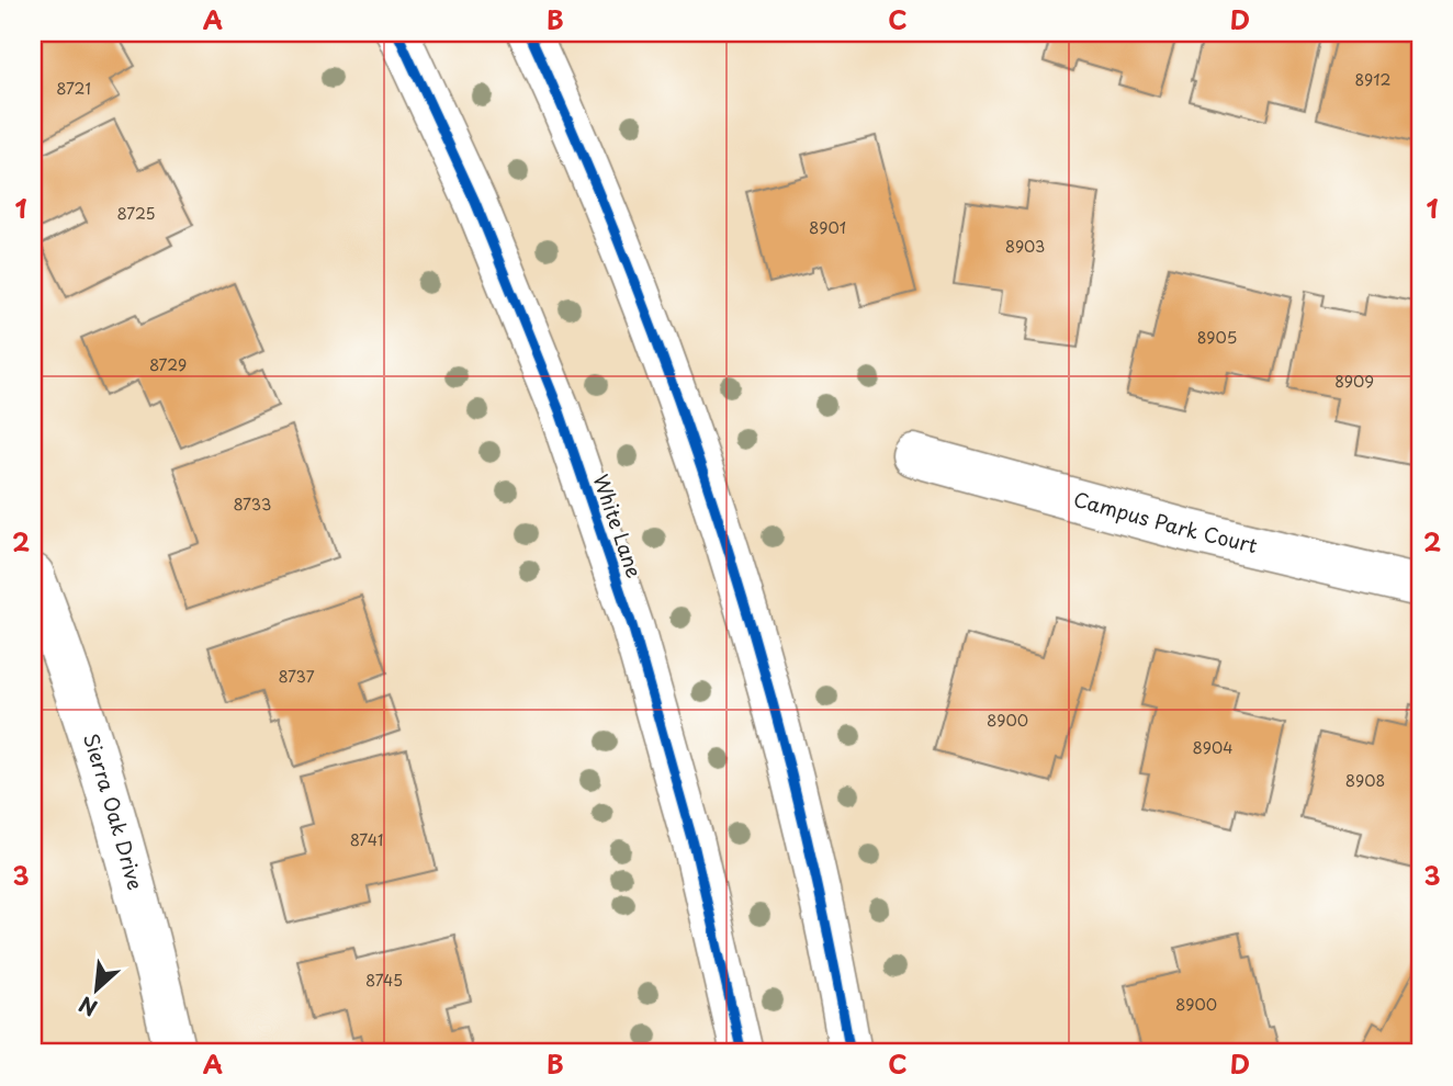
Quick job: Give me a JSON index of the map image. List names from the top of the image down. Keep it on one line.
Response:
{"streets":{"main road":["Campus Park Court","White Lane","Sierra Oak Drive"]},"house_numbers":["8912","8721","8725","8901","8903","8905","8729","8909","8733","8737","8900","8904","8908","8741","8745","8900"],"north":"bottom left","grid":{"columns":["A","B","C","D"],"rows":["1","2","3"]}}
